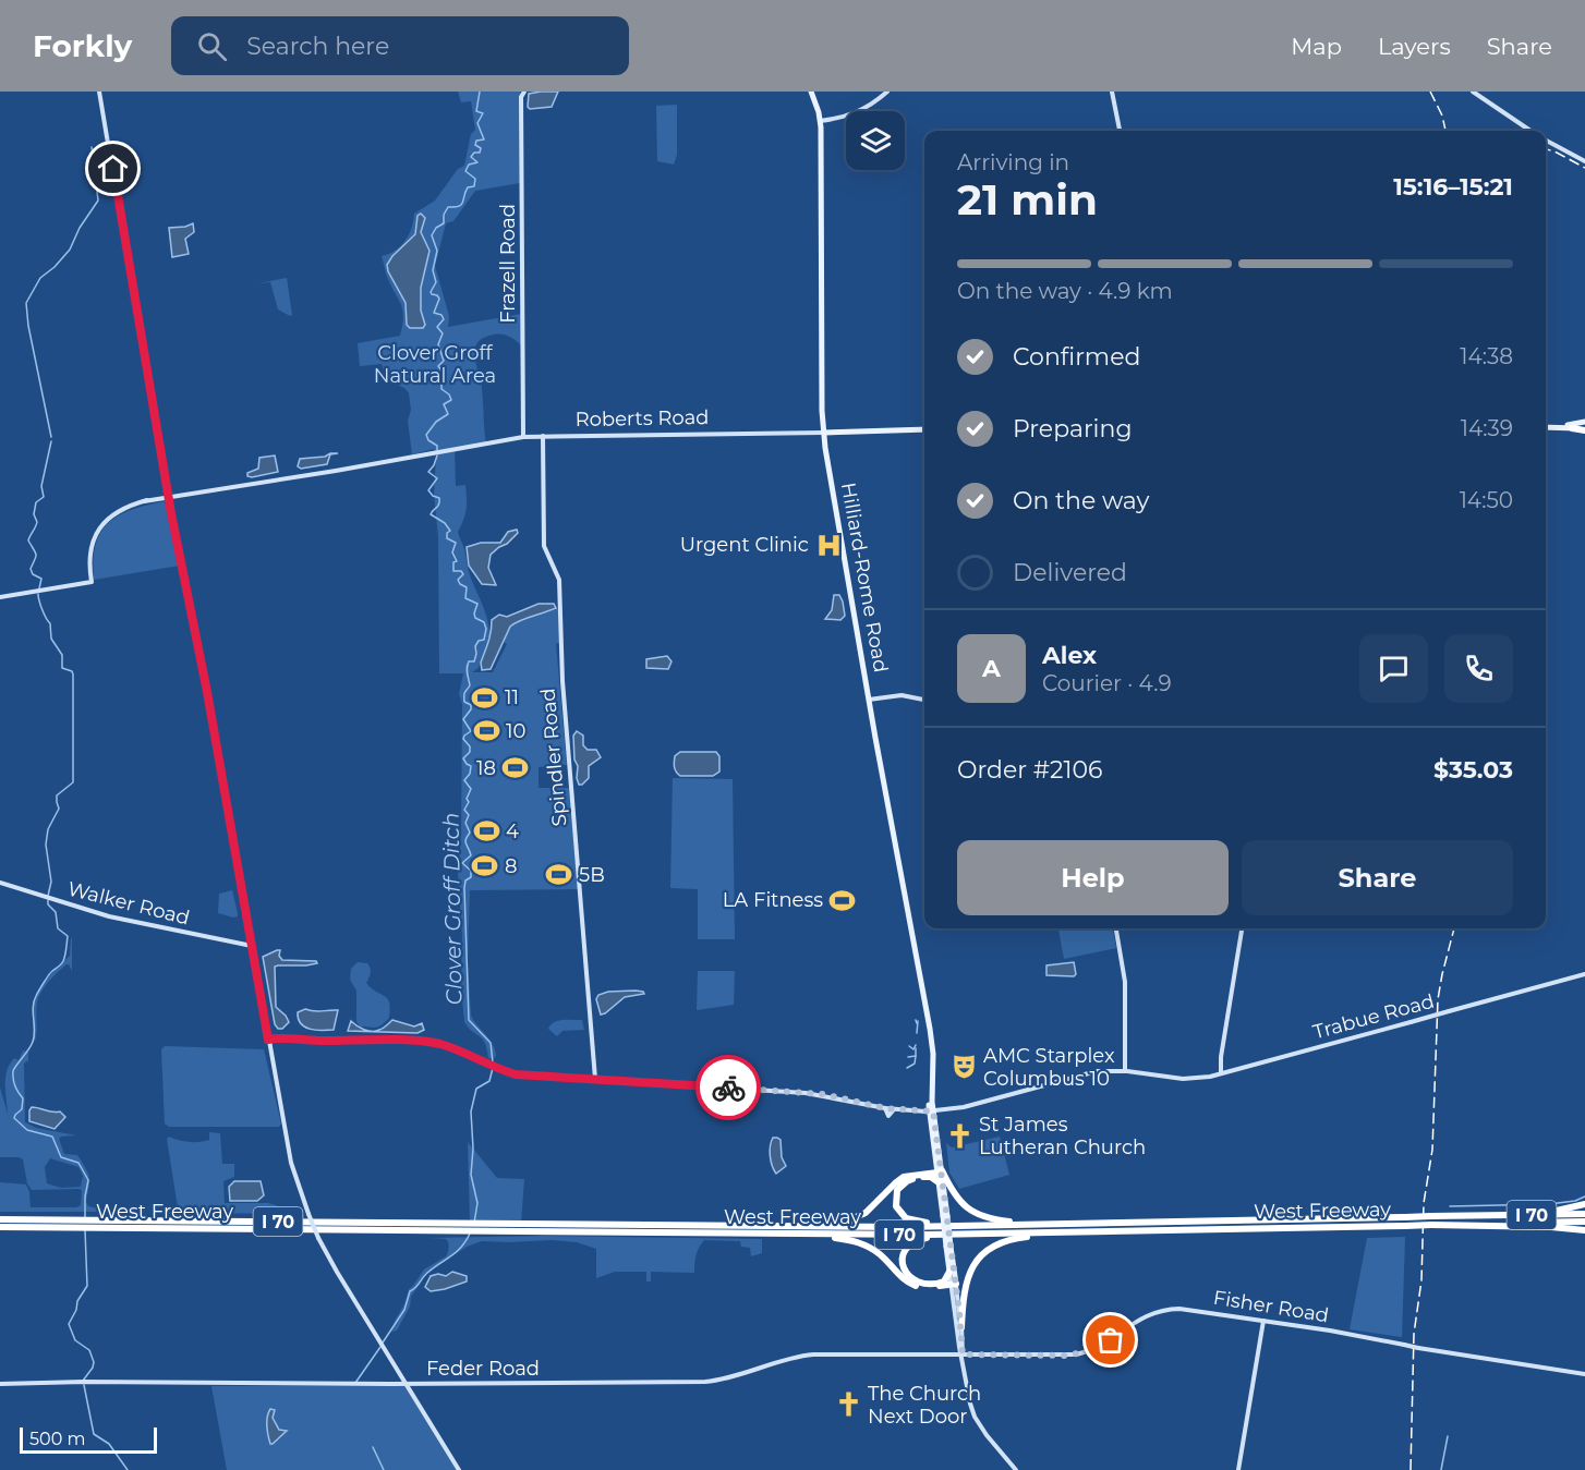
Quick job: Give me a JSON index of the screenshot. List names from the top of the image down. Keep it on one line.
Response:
{"streets":{"highway":["West Freeway","I 70"],"main road":["Frazell Road","Roberts Road","Hilliard-Rome Road","Spindler Road","Walker Road","Trabue Road","Fisher Road","Feder Road"]},"crossings":[["Frazell Road","Roberts Road"],["Roberts Road","Hilliard-Rome Road"],["Roberts Road","Spindler Road"],["Hilliard-Rome Road","Trabue Road"],["Spindler Road","Trabue Road"],["Fisher Road","Feder Road"]],"water":["Clover Groff Ditch"],"parks":["Clover Groff Natural Area"],"places":{"hospital":["Urgent Clinic"],"sports":["11","10","18","4","8","5B","LA Fitness"],"theatre":["AMC Starplex Columbus 10"],"church":["St James Lutheran Church","The Church Next Door"]},"scale_bar":"500 m","page":{"header":"Forkly","search":"Search here","nav":["Map","Layers","Share"],"heading":["21 min","Arriving in","15:16–15:21"],"panel":["Alex","Courier · 4.9","Order #2106","$35.03"],"bar":"On the way · 4.9 km","list":[["Confirmed","14:38"],["Preparing","14:39"],["On the way","14:50"],"Delivered"],"round":"A","buttons":["Help","Share"],"scale":"500 m"}}
